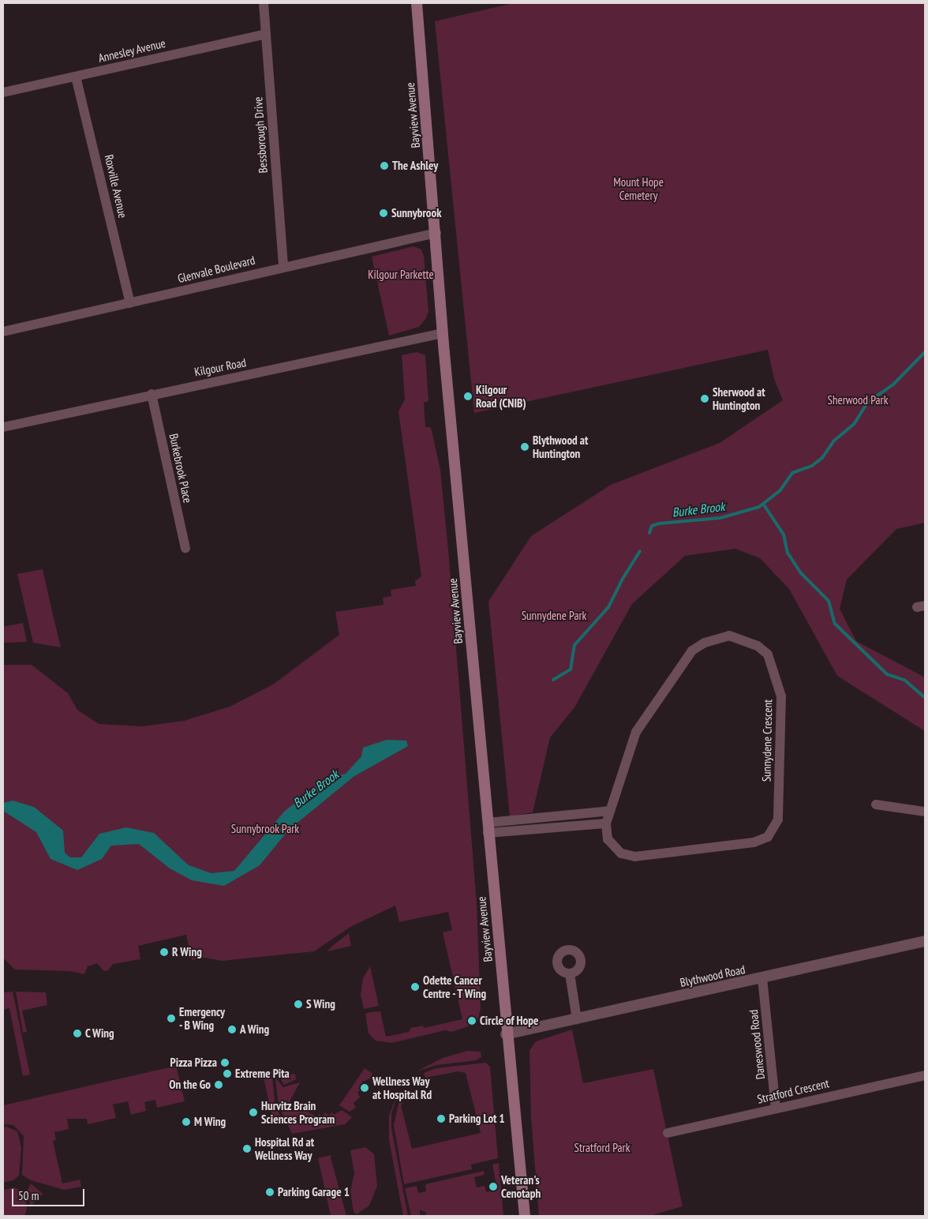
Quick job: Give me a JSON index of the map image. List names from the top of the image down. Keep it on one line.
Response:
{"streets":{"main road":["Bayview Avenue"],"street":["Annesley Avenue","Bessborough Drive","Roxville Avenue","Glenvale Boulevard","Kilgour Road","Burkebrook Place","Sunnydene Crescent","Blythwood Road","Daneswood Road","Stratford Crescent"]},"crossings":[["Annesley Avenue","Bessborough Drive"],["Annesley Avenue","Roxville Avenue"],["Bayview Avenue","Glenvale Boulevard"],["Bayview Avenue","Kilgour Road"],["Bayview Avenue","Blythwood Road"],["Bessborough Drive","Glenvale Boulevard"],["Roxville Avenue","Glenvale Boulevard"],["Kilgour Road","Burkebrook Place"],["Blythwood Road","Daneswood Road"],["Daneswood Road","Stratford Crescent"]],"water":["Burke Brook"],"parks":["Mount Hope Cemetery","Kilgour Parkette","Sherwood Park","Sunnydene Park","Sunnybrook Park","Stratford Park"],"places":["The Ashley","Sunnybrook","Kilgour Road (CNIB)","Sherwood at Huntington","Blythwood at Huntington","R Wing","Odette Cancer Centre - T Wing","S Wing","Emergency - B Wing","Circle of Hope","A Wing","C Wing","Pizza Pizza","Extreme Pita","On the Go","Wellness Way at Hospital Rd","Hurvitz Brain Sciences Program","Parking Lot 1","M Wing","Hospital Rd at Wellness Way","Veteran's Cenotaph","Parking Garage 1"],"scale_bar":"50 m"}
